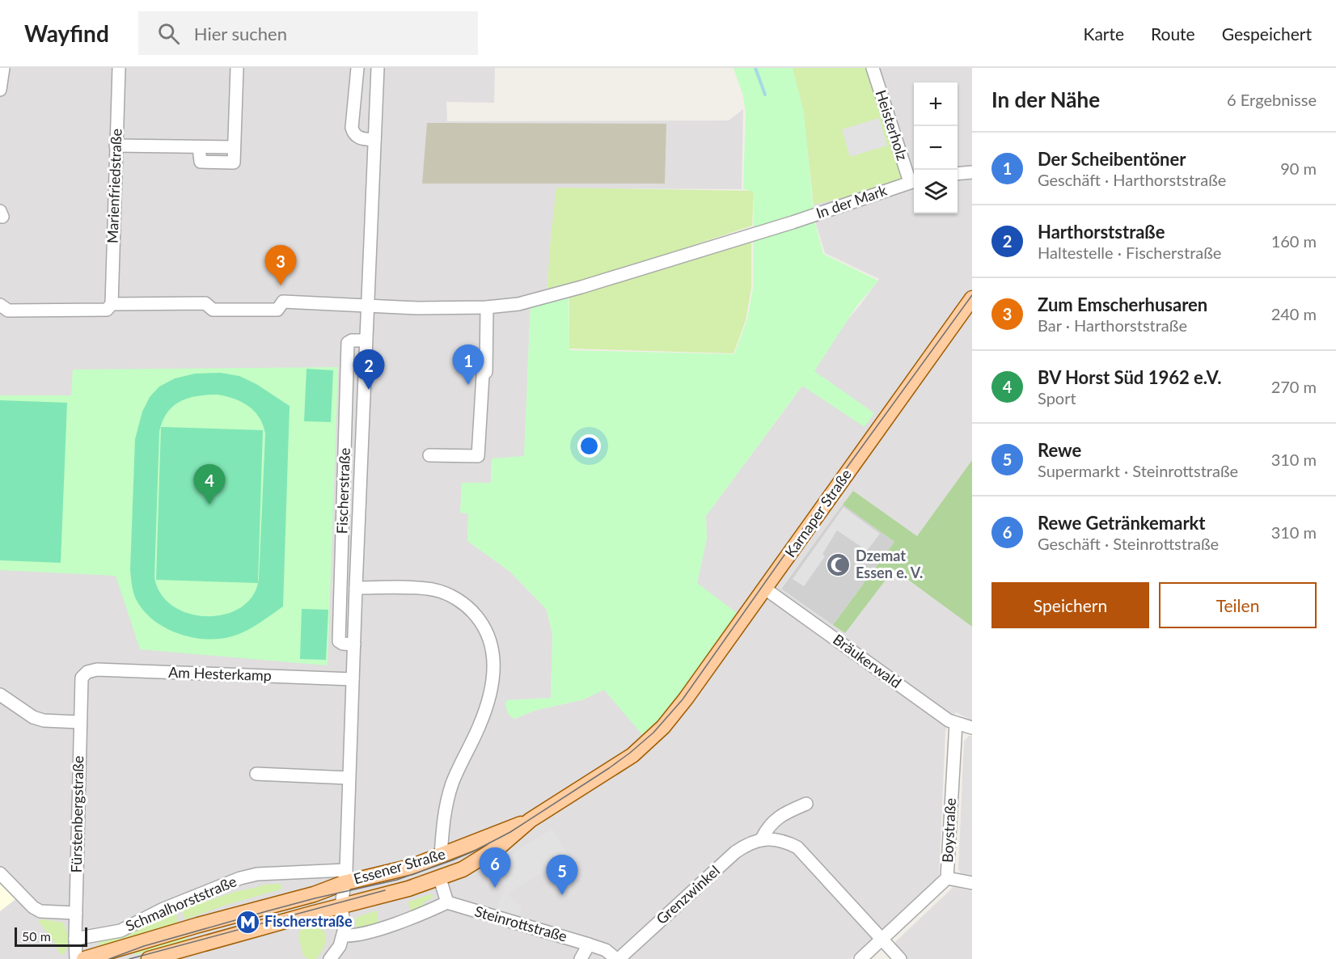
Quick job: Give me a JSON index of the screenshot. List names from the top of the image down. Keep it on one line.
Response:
{"streets":{"main road":["Karnaper Straße","Essener Straße","Schmalhorststraße"],"street":["Heisterholz","Marienfriedstraße","In der Mark","Fischerstraße","Bräukerwald","Am Hesterkamp","Fürstenbergstraße","Boystraße","Grenzwinkel","Steinrottstraße"]},"crossings":[["Heisterholz","In der Mark"],["Marienfriedstraße","In der Mark"],["In der Mark","Fischerstraße"],["Fischerstraße","Am Hesterkamp"],["Fischerstraße","Essener Straße"],["Fischerstraße","Schmalhorststraße"],["Karnaper Straße","Bräukerwald"],["Karnaper Straße","Essener Straße"],["Bräukerwald","Boystraße"],["Am Hesterkamp","Fürstenbergstraße"],["Fürstenbergstraße","Schmalhorststraße"],["Essener Straße","Schmalhorststraße"],["Grenzwinkel","Steinrottstraße"]],"places":{"mosque":["Dzemat Essen e. V."],"metro station":["Fischerstraße"]},"scale_bar":"50 m","page":{"header":"Wayfind","search":"Hier suchen","nav":["Karte","Route","Gespeichert"],"heading":["In der Nähe","6 Ergebnisse"],"map_buttons":["+","−"],"list":[{"mark":"1","name":"Der Scheibentöner","note":"Geschäft · Harthorststraße","value":"90 m"},{"mark":"2","name":"Harthorststraße","note":"Haltestelle · Fischerstraße","value":"160 m"},{"mark":"3","name":"Zum Emscherhusaren","note":"Bar · Harthorststraße","value":"240 m"},{"mark":"4","name":"BV Horst Süd 1962 e.V.","note":"Sport","value":"270 m"},{"mark":"5","name":"Rewe","note":"Supermarkt · Steinrottstraße","value":"310 m"},{"mark":"6","name":"Rewe Getränkemarkt","note":"Geschäft · Steinrottstraße","value":"310 m"}],"pins":["3","1","2","4","6","5"],"buttons":["Speichern","Teilen"],"scale":"50 m"}}
